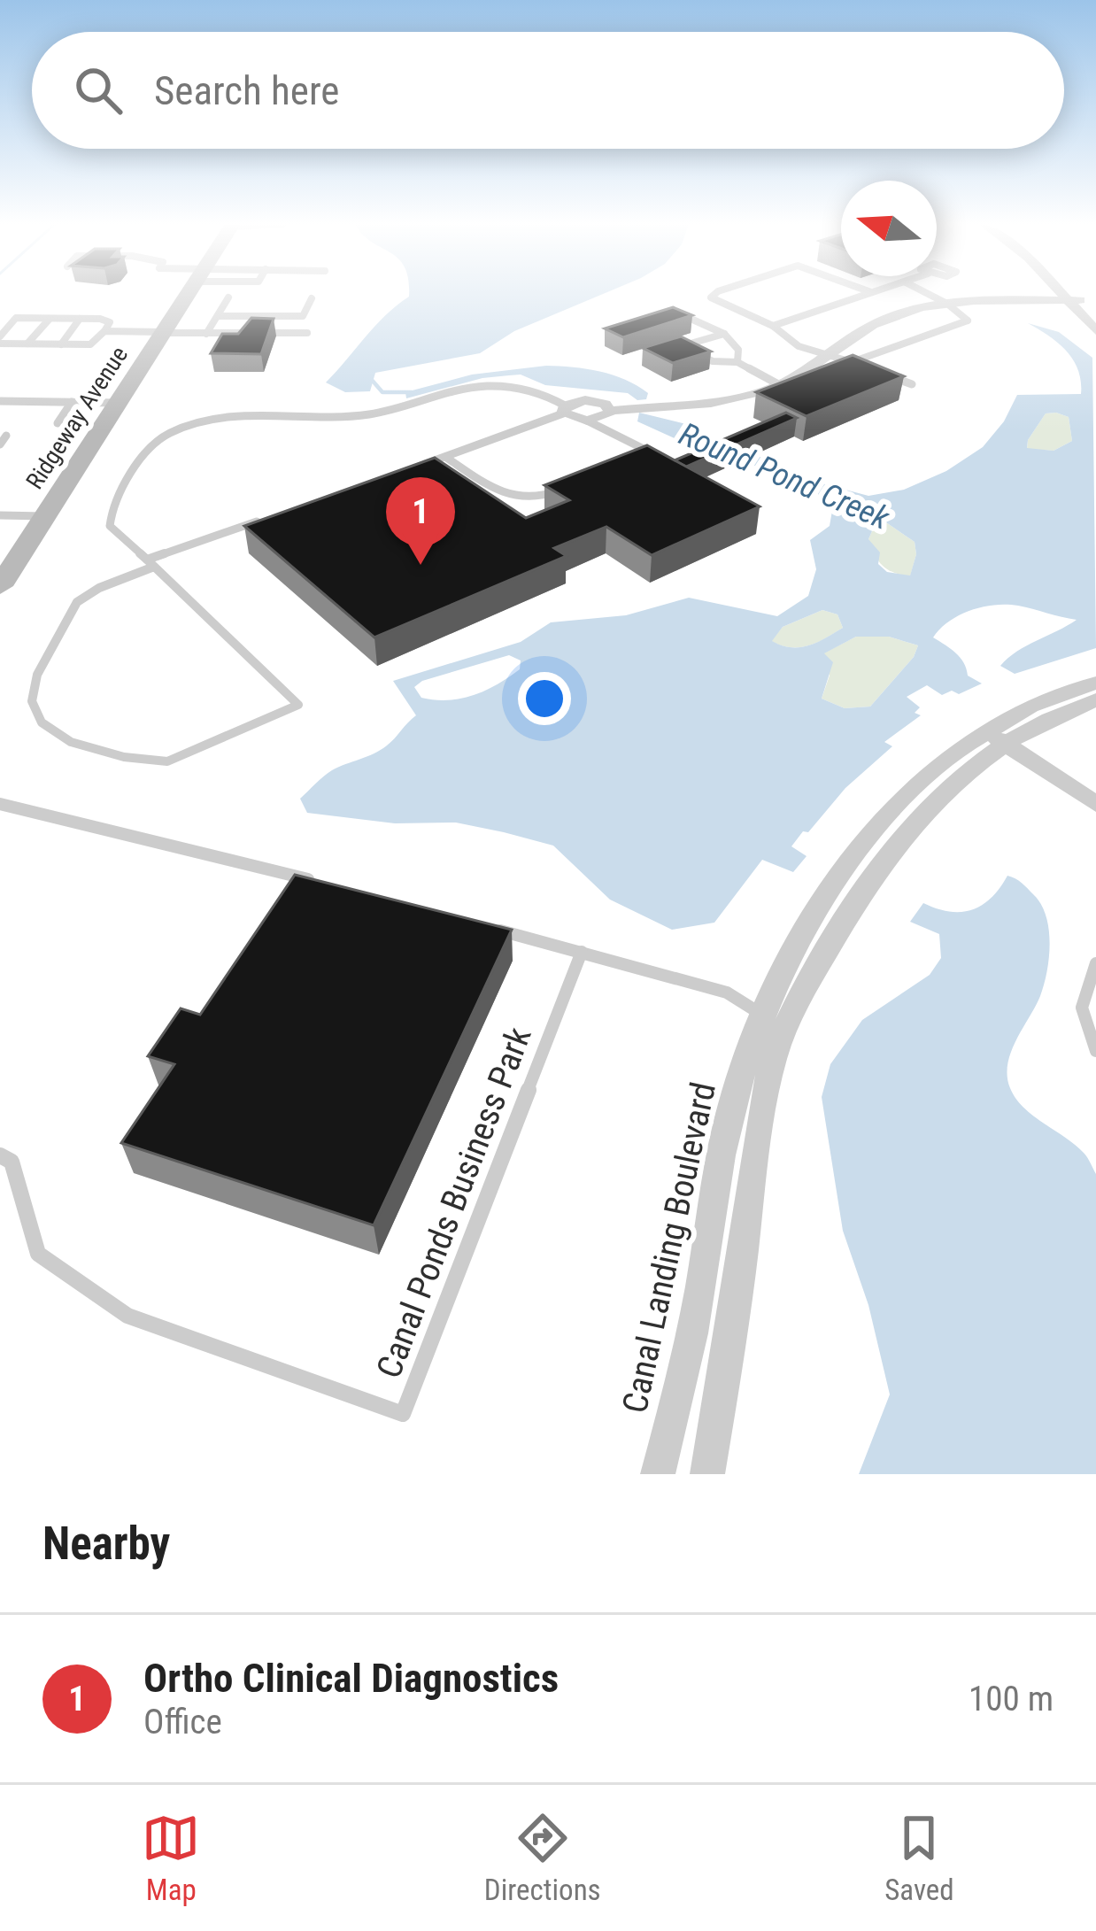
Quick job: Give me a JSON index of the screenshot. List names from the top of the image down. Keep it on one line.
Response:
{"streets":{"main road":["Ridgeway Avenue"],"street":["Canal Landing Boulevard"],"lane":["Canal Ponds Business Park"]},"water":["Round Pond Creek"],"north":"left","page":{"search":"Search here","pins":"1","heading":"Nearby","list":[{"mark":"1","name":"Ortho Clinical Diagnostics","note":"Office","value":"100 m"}],"nav":["Map","Directions","Saved"]}}
